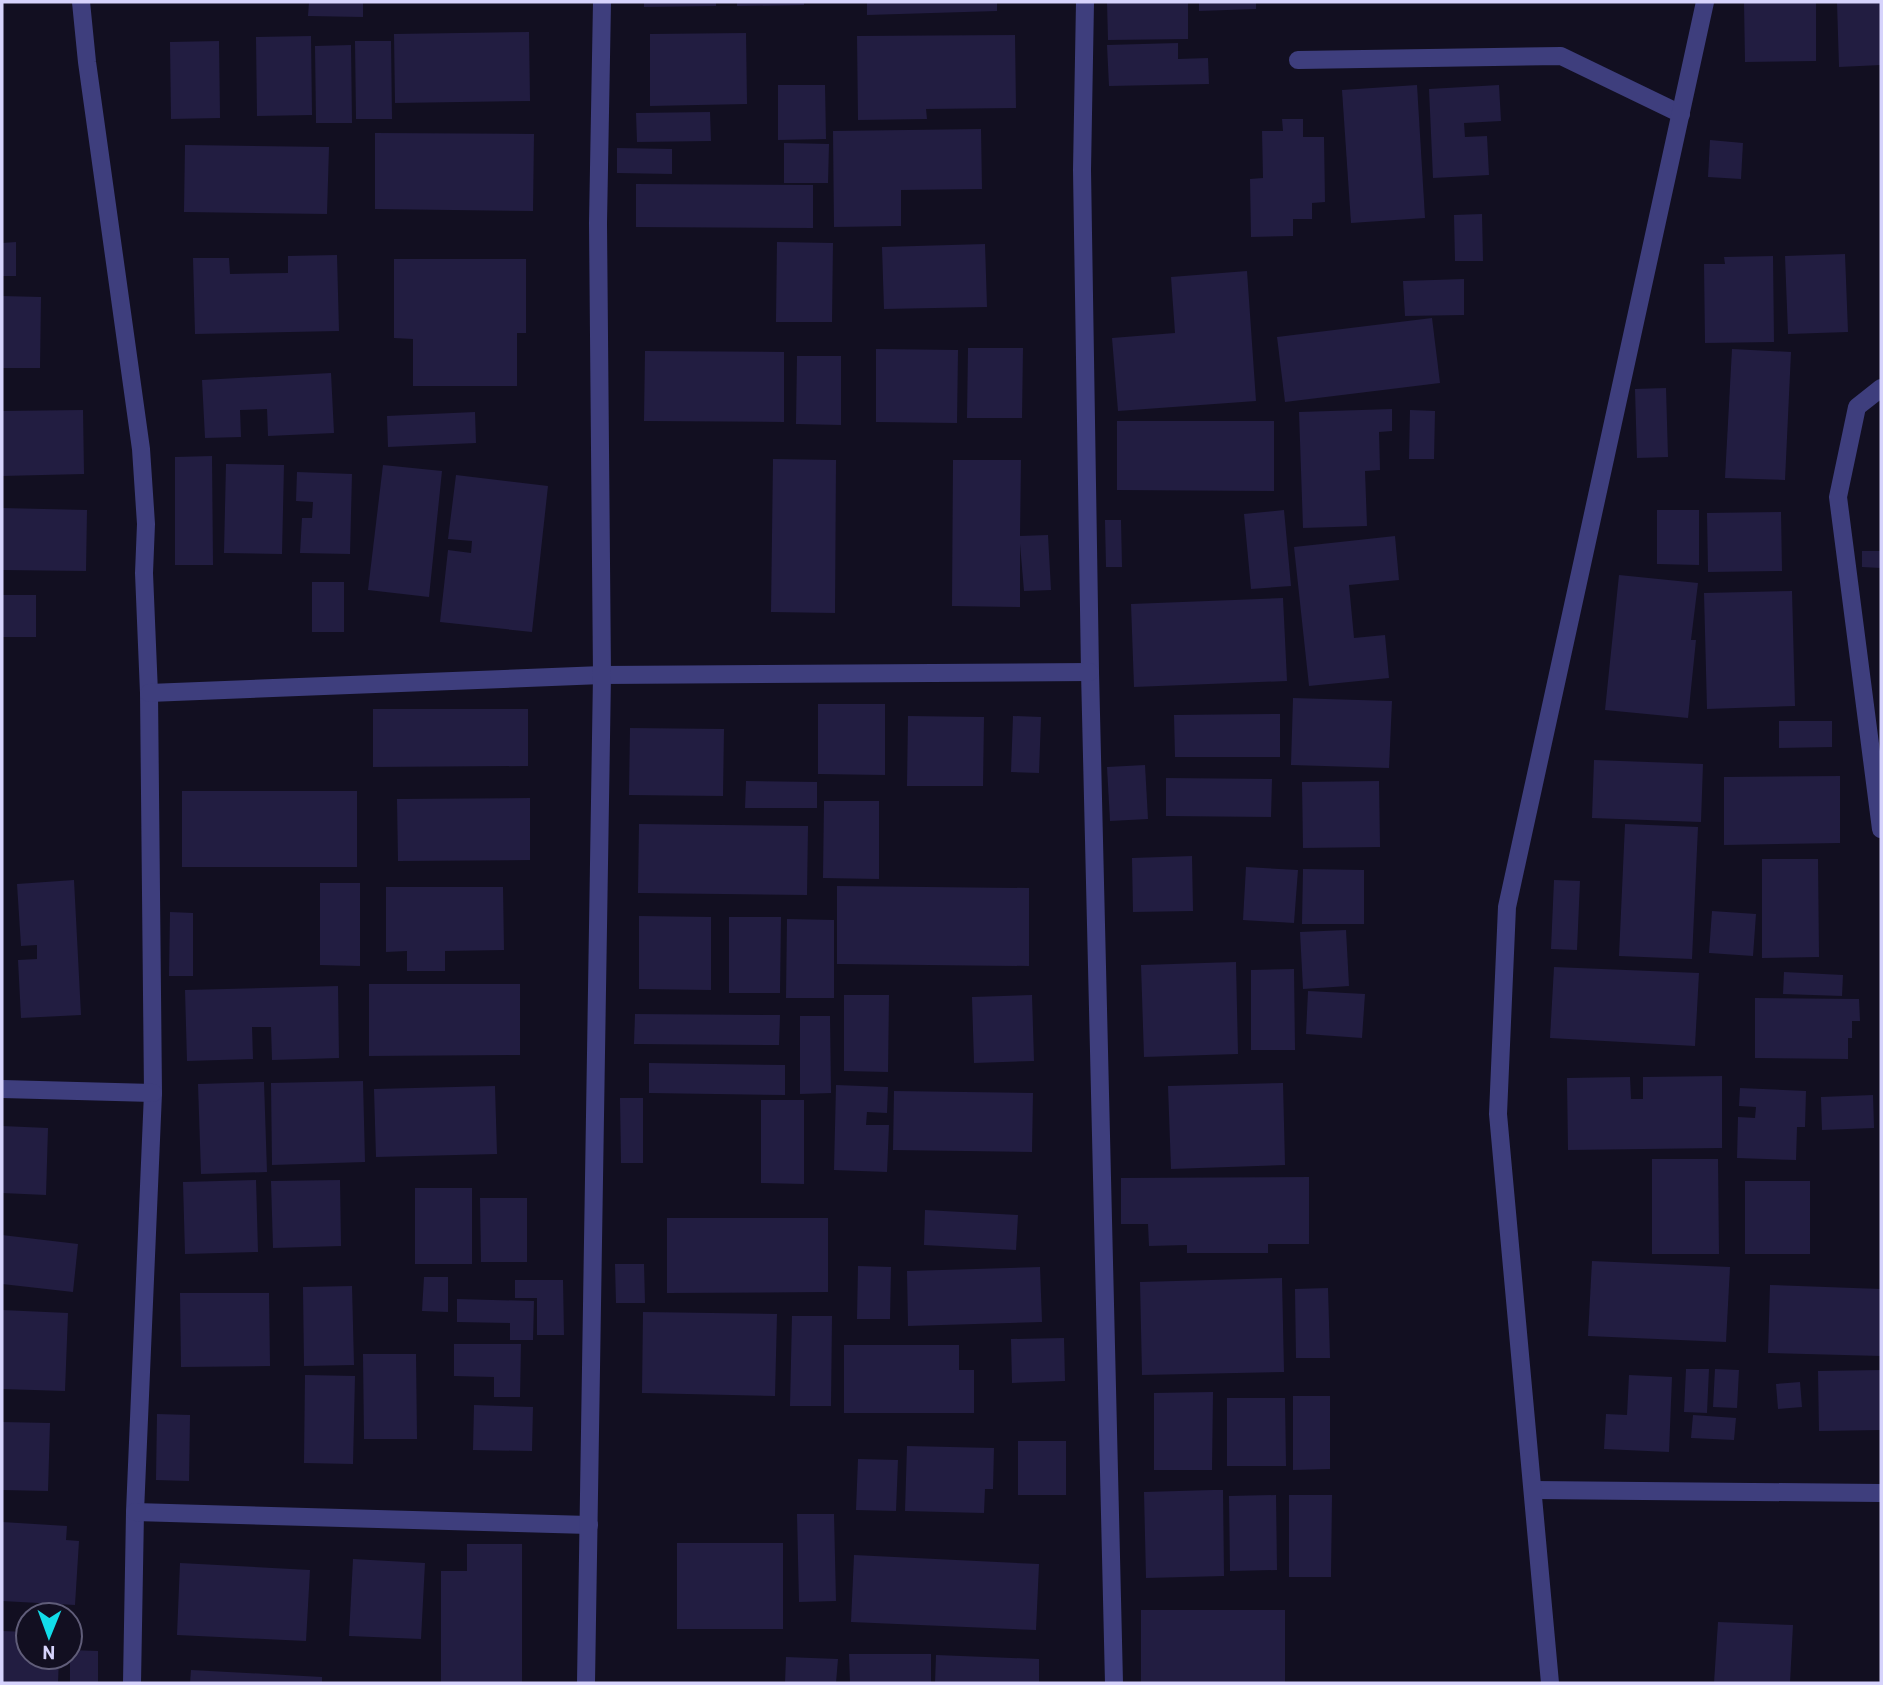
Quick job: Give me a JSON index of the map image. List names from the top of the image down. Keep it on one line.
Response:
{"north":"bottom"}
